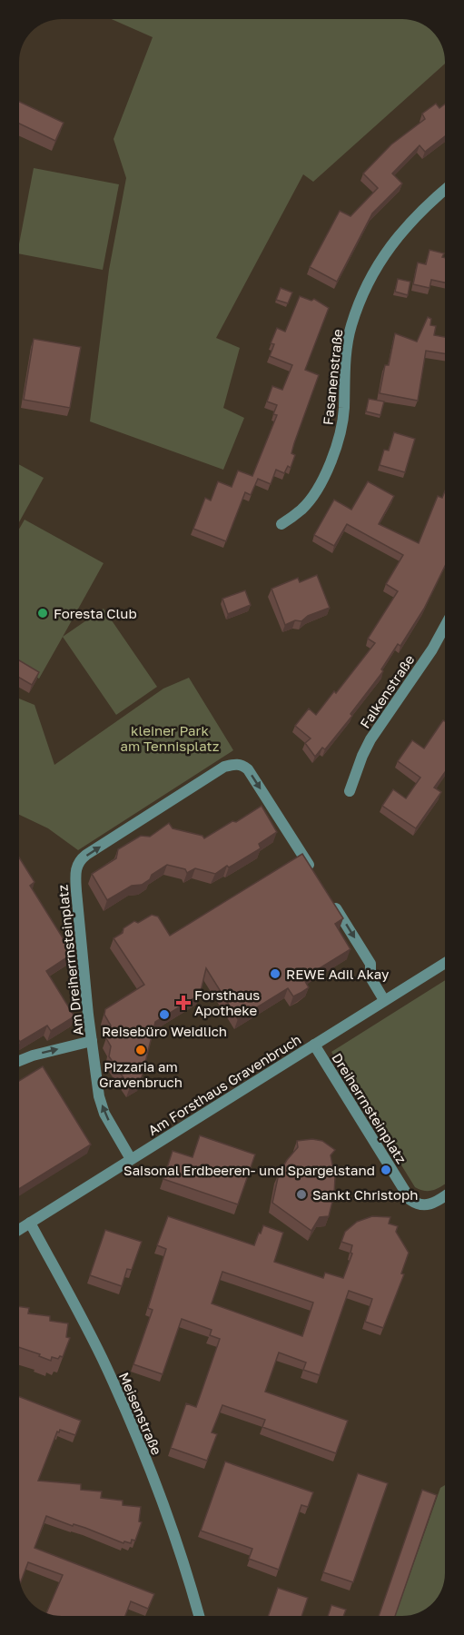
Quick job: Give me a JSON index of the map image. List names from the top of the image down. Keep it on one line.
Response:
{"streets":{"street":["Fasanenstraße","Falkenstraße","Am Dreiherrnsteinplatz","Am Forsthaus Gravenbruch","Dreiherrnsteinplatz","Meisenstraße"]},"crossings":[["Am Dreiherrnsteinplatz","Am Forsthaus Gravenbruch"],["Am Forsthaus Gravenbruch","Dreiherrnsteinplatz"],["Am Forsthaus Gravenbruch","Meisenstraße"]],"parks":["kleiner Park am Tennisplatz"],"places":{"other":["Foresta Club","REWE Adil Akay","Reisebüro Weidlich","Pizzaria am Gravenbruch","Saisonal Erdbeeren- und Spargelstand","Sankt Christoph"],"health":["Forsthaus Apotheke"]}}
